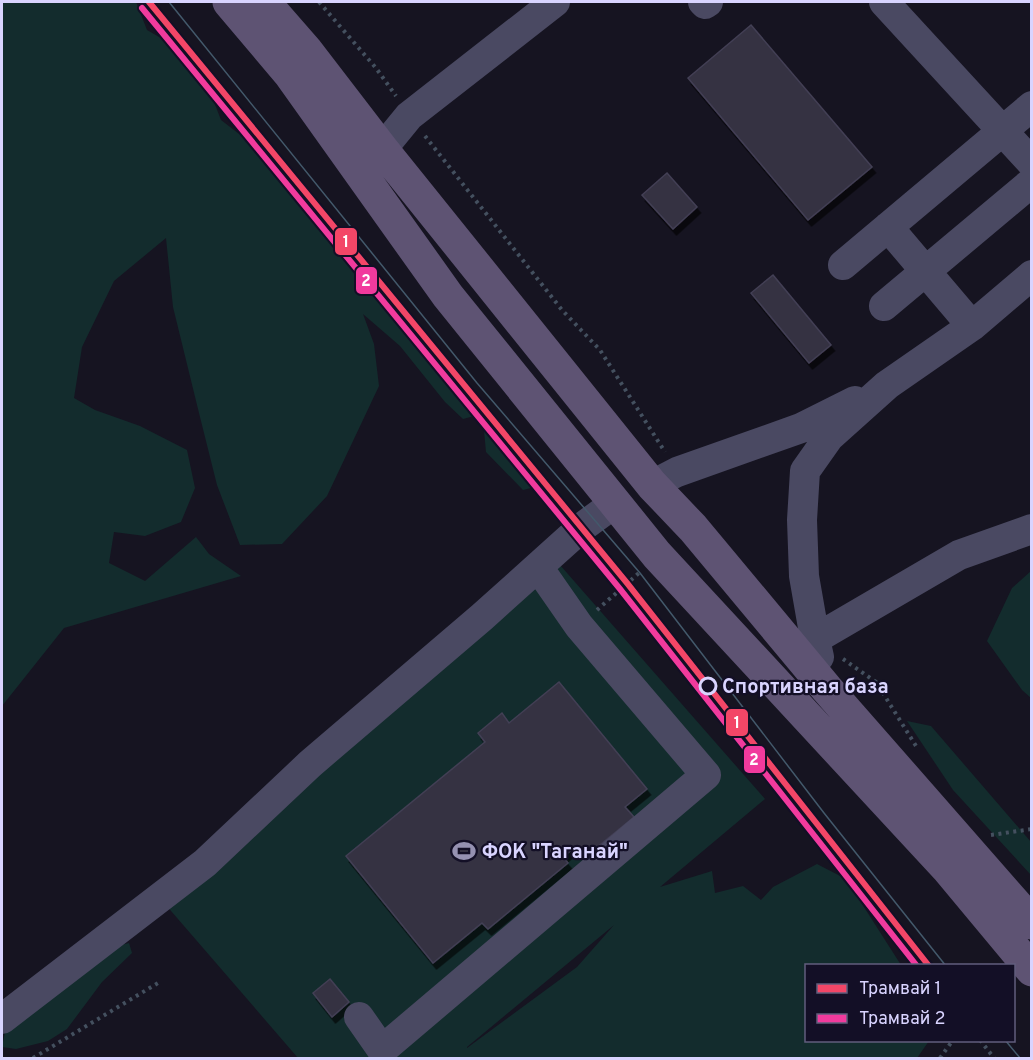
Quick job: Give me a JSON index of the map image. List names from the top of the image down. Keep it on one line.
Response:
{"places":{"other":["Спортивная база"],"sports":["ФОК \"Таганай\""]},"lines":["tram line 1","tram line 2"],"legend":["Трамвай 1","Трамвай 2"]}
